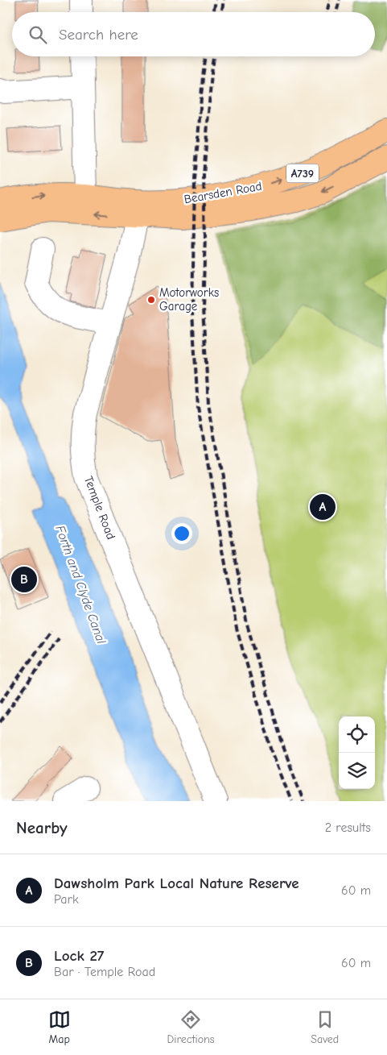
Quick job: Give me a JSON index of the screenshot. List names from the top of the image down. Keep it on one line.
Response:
{"streets":{"main road":["A739","Bearsden Road"],"street":["Temple Road"]},"crossings":[["Bearsden Road","Temple Road"]],"water":["Forth and Clyde Canal"],"places":["Motorworks Garage"],"page":{"search":"Search here","pins":["A","B"],"heading":["Nearby","2 results"],"list":[{"mark":"A","name":"Dawsholm Park Local Nature Reserve","note":"Park","value":"60 m"},{"mark":"B","name":"Lock 27","note":"Bar · Temple Road","value":"60 m"}],"nav":["Map","Directions","Saved"]}}
